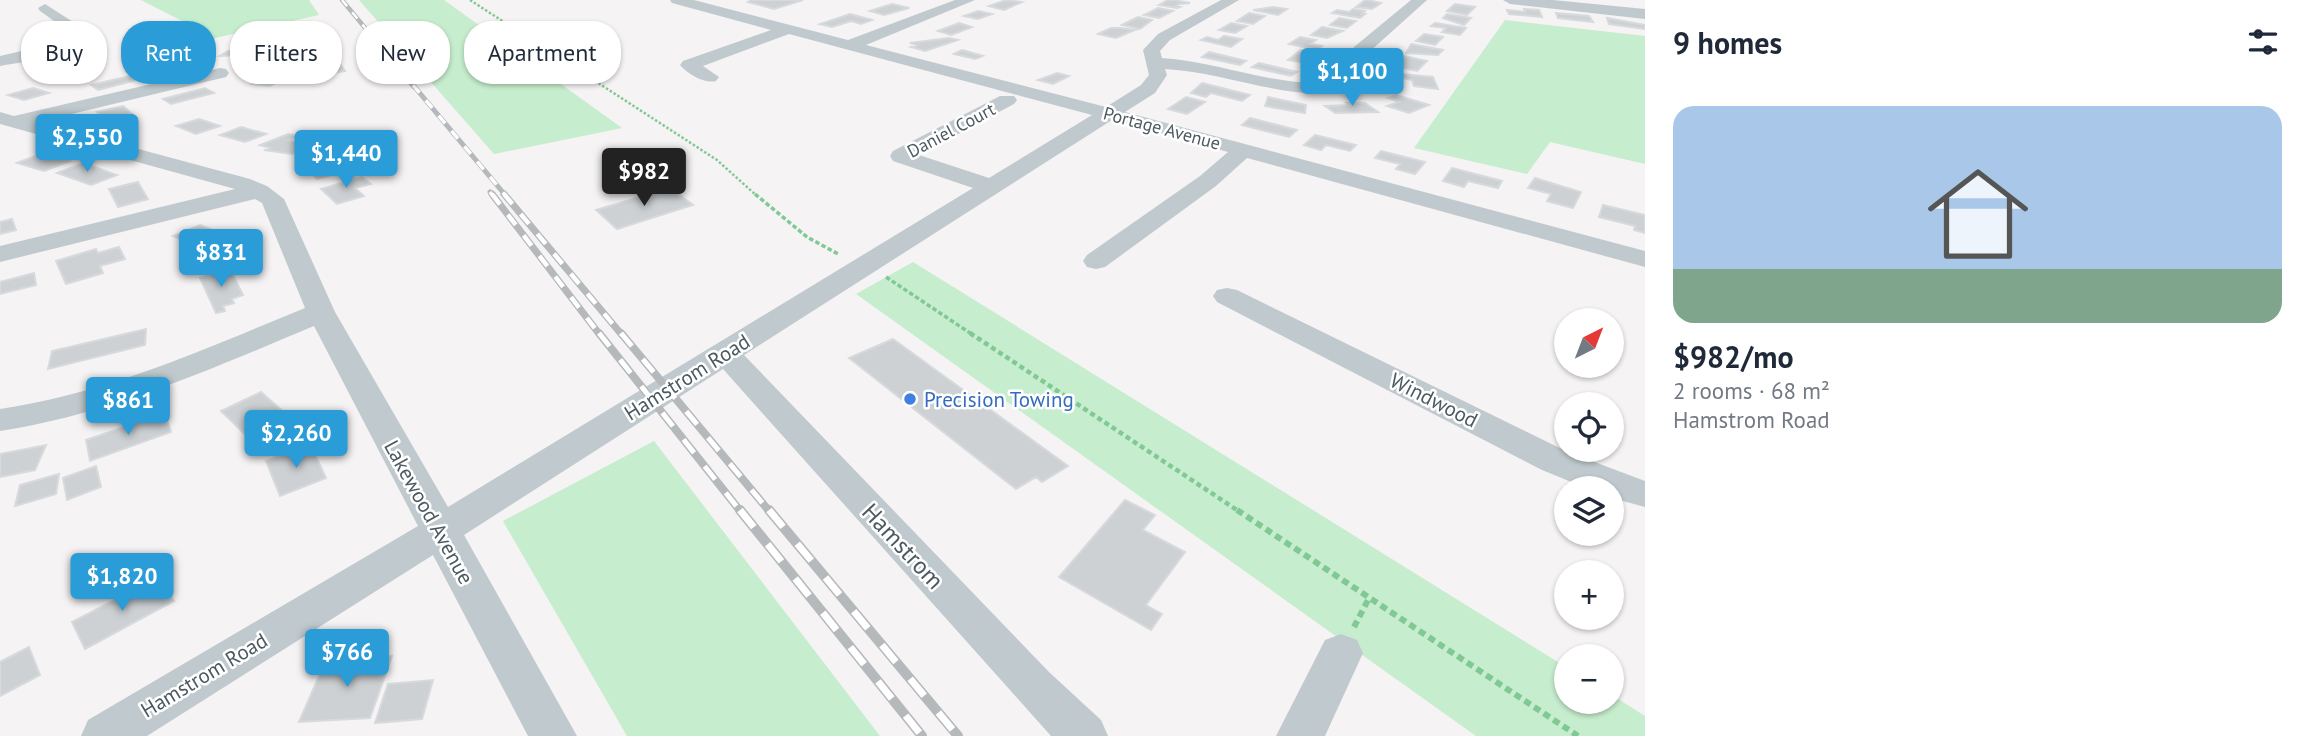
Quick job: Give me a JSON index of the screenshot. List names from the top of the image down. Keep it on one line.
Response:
{"streets":{"street":["Portage Avenue","Daniel Court","Hamstrom Road","Windwood","Lakewood Avenue","Hamstrom"]},"crossings":[["Portage Avenue","Hamstrom Road"],["Daniel Court","Hamstrom Road"],["Hamstrom Road","Lakewood Avenue"],["Hamstrom Road","Hamstrom"]],"places":["Precision Towing"],"north":"top right","page":{"heading":"9 homes","chip":["Buy","Rent","Filters","New","Apartment"],"price":["$1,100","$2,550","$1,440","$982","$831","$861","$2,260","$1,820","$766"],"list":[{"name":"$982/mo","note":"2 rooms · 68 m² · Hamstrom Road"}],"map_buttons":["+","−"]}}
